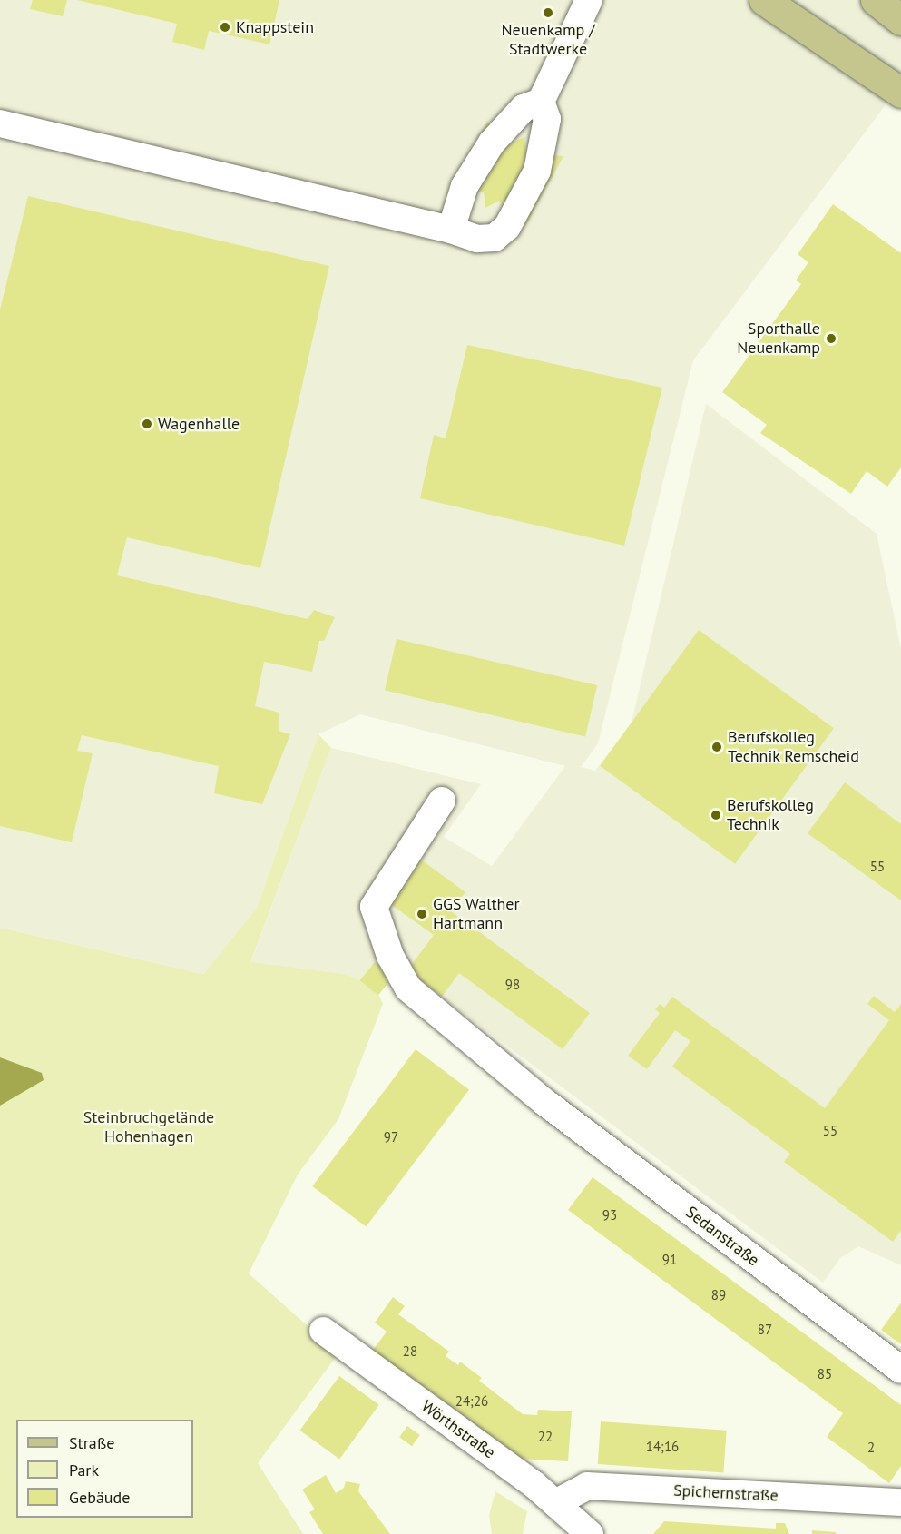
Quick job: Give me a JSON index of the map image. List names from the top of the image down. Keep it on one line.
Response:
{"streets":{"street":["Sedanstraße","Wörthstraße","Spichernstraße"]},"crossings":[["Wörthstraße","Spichernstraße"]],"parks":["Steinbruchgelände Hohenhagen"],"places":["Neuenkamp / Stadtwerke","Knappstein","Sporthalle Neuenkamp","Wagenhalle","Berufskolleg Technik Remscheid","Berufskolleg Technik","GGS Walther Hartmann"],"house_numbers":["55","98","55","97","93","91","89","87","28","85","24;26","22","14;16","2"],"legend":["Straße","Park","Gebäude"]}
